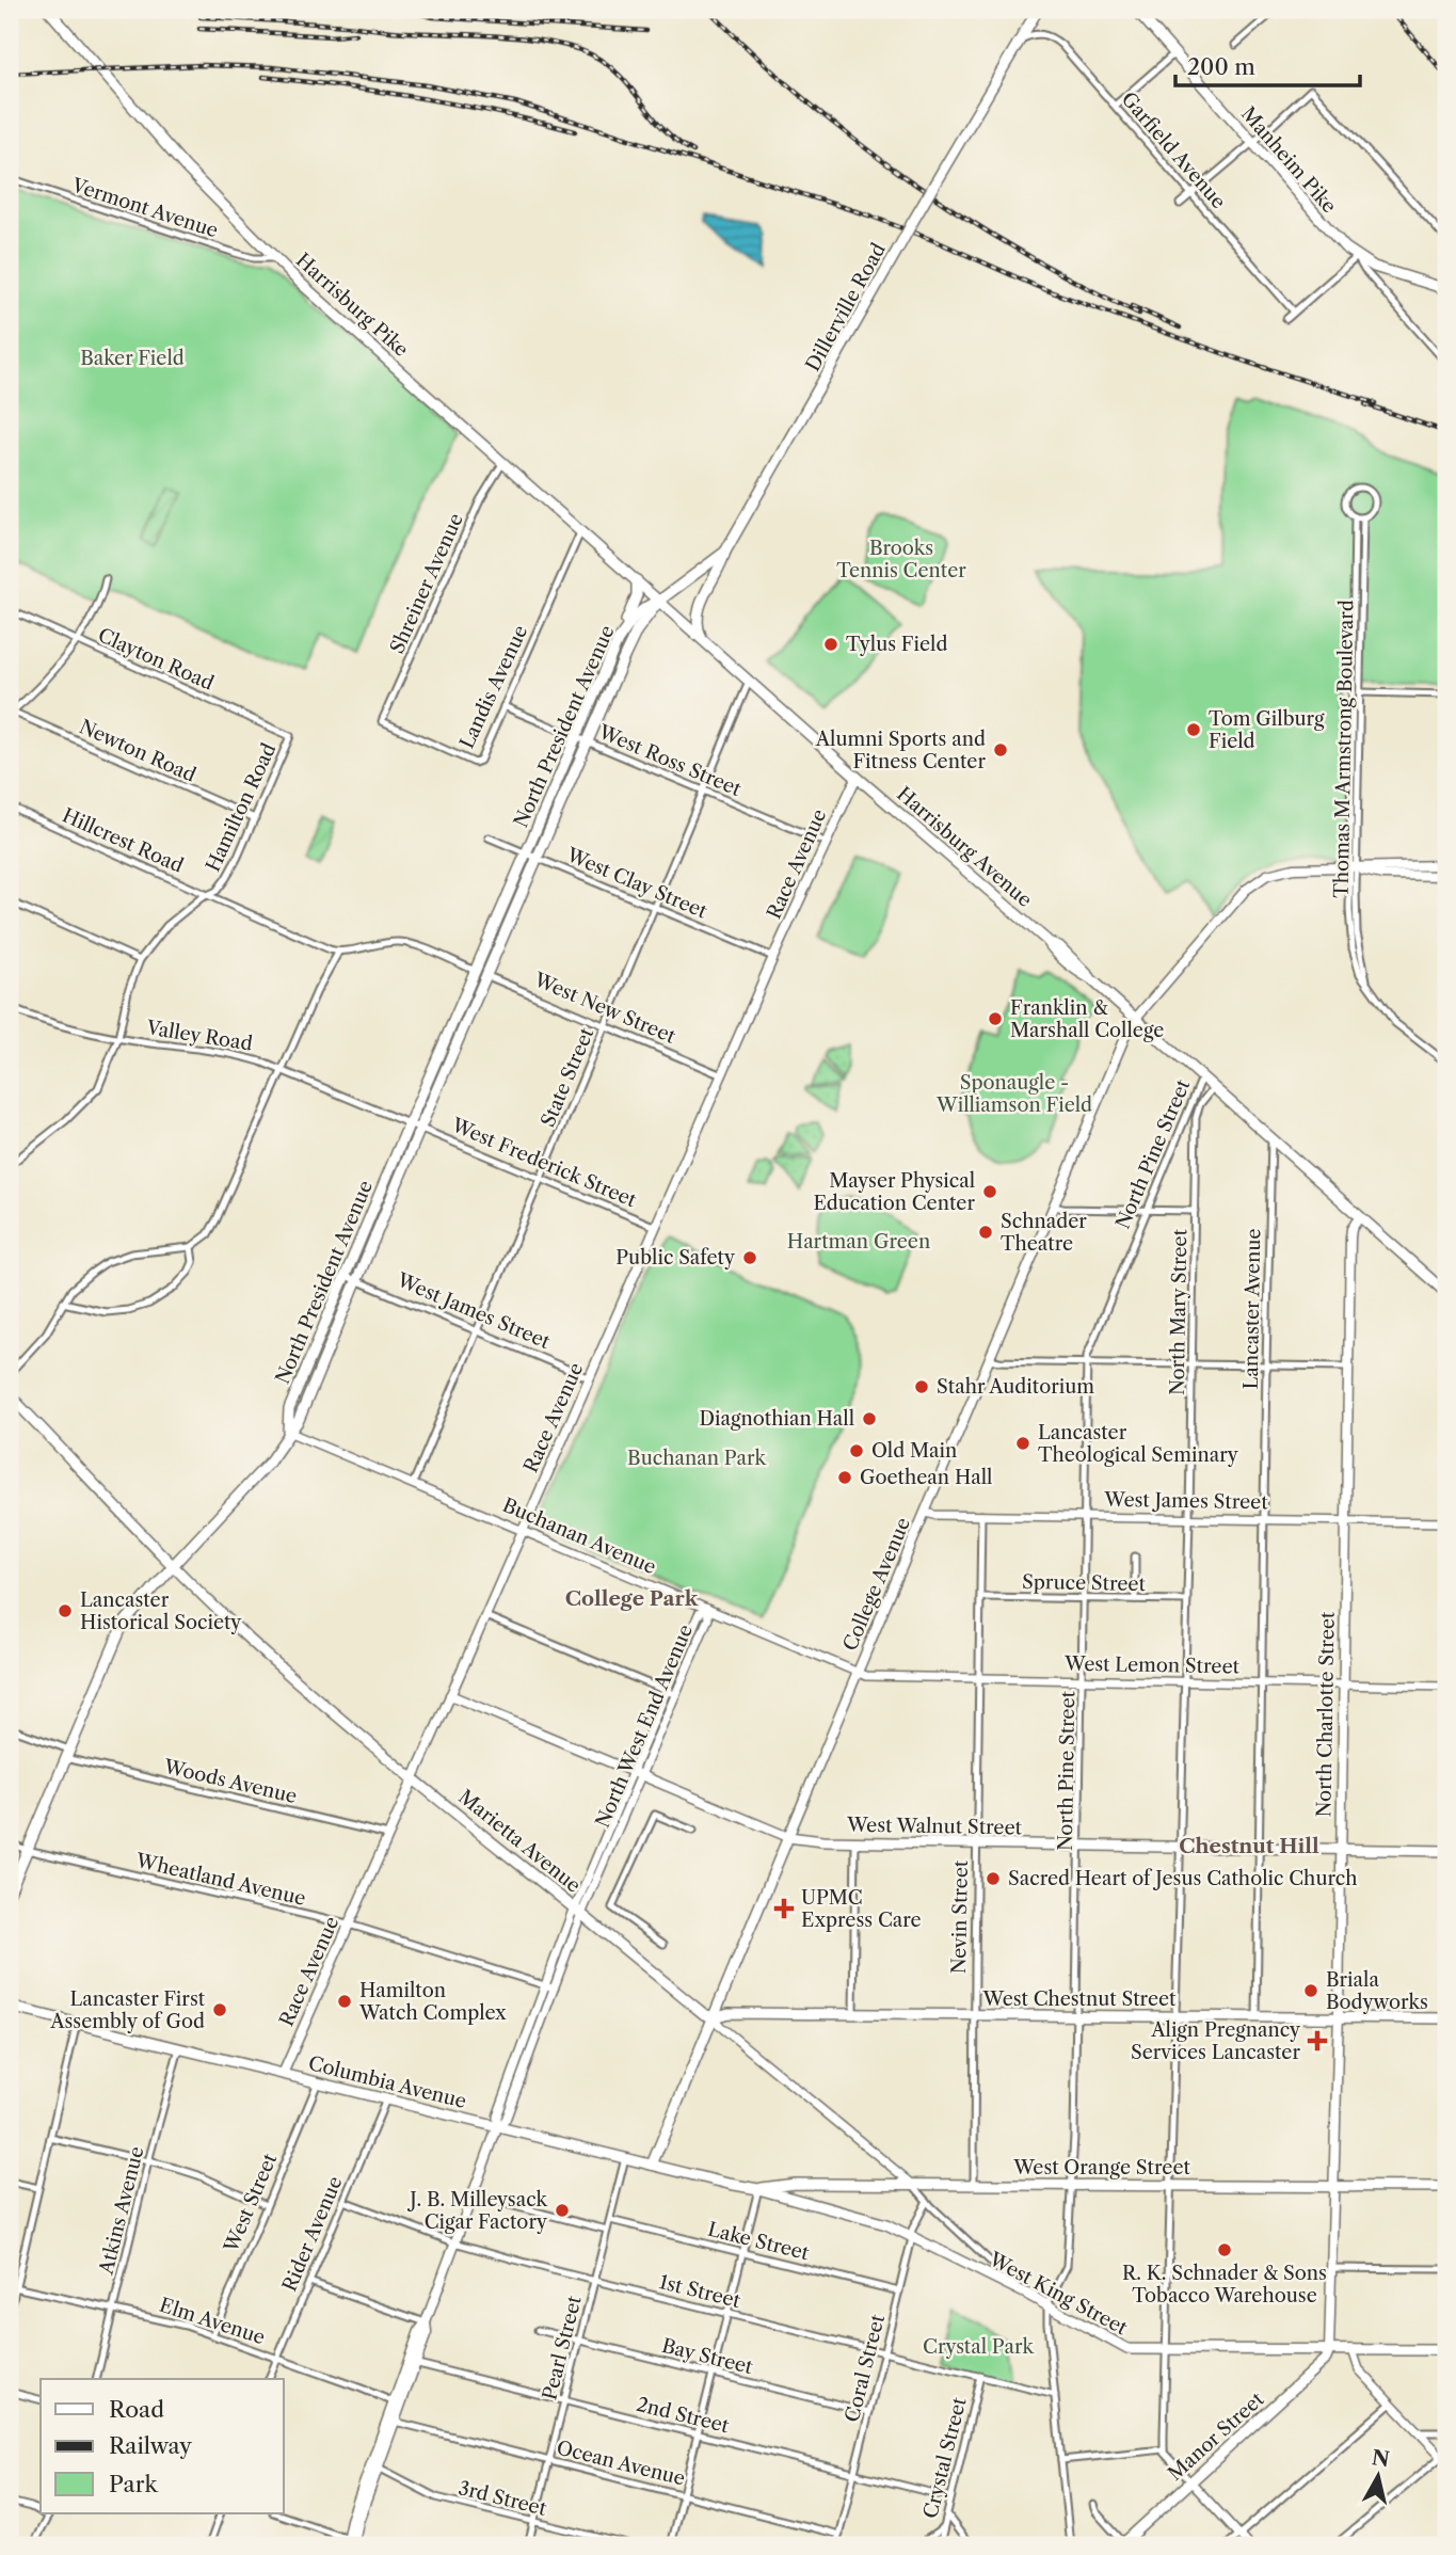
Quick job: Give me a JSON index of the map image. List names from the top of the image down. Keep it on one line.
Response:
{"streets":{"main road":["Manheim Pike","Harrisburg Pike","Dillerville Road","North President Avenue","Harrisburg Avenue","Race Avenue","College Avenue","North Charlotte Street","West Walnut Street","Marietta Avenue","West Chestnut Street","Columbia Avenue","West Orange Street","West King Street","Manor Street"],"street":["Garfield Avenue","Vermont Avenue","Shreiner Avenue","Clayton Road","Landis Avenue","Thomas M Armstrong Boulevard","Newton Road","West Ross Street","Hamilton Road","Hillcrest Road","West Clay Street","West New Street","Valley Road","State Street","North Pine Street","West Frederick Street","Lancaster Avenue","West James Street","North Mary Street","Buchanan Avenue","Spruce Street","West Lemon Street","North West End Avenue","Woods Avenue","Wheatland Avenue","Nevin Street","West Street","Atkins Avenue","Rider Avenue","Lake Street","1st Street","Elm Avenue","Pearl Street","Bay Street","Coral Street","2nd Street","Crystal Street","Ocean Avenue","3rd Street"]},"crossings":[["Garfield Avenue","Dillerville Road"],["Vermont Avenue","Harrisburg Pike"],["Harrisburg Pike","Dillerville Road"],["Harrisburg Pike","Shreiner Avenue"],["Harrisburg Pike","Landis Avenue"],["Harrisburg Pike","North President Avenue"],["Harrisburg Pike","Harrisburg Avenue"],["Dillerville Road","North President Avenue"],["Dillerville Road","Harrisburg Avenue"],["Shreiner Avenue","Landis Avenue"],["Clayton Road","Hamilton Road"],["Landis Avenue","West Ross Street"],["North President Avenue","West Ross Street"],["North President Avenue","Harrisburg Avenue"],["North President Avenue","West Clay Street"],["North President Avenue","West New Street"],["North President Avenue","Valley Road"],["North President Avenue","West Frederick Street"],["North President Avenue","West James Street"],["North President Avenue","Buchanan Avenue"],["North President Avenue","Woods Avenue"],["North President Avenue","Marietta Avenue"],["North President Avenue","Wheatland Avenue"],["Thomas M Armstrong Boulevard","College Avenue"],["Newton Road","Hamilton Road"],["West Ross Street","Race Avenue"],["West Ross Street","State Street"],["Hamilton Road","Hillcrest Road"],["Hamilton Road","Valley Road"],["Harrisburg Avenue","Race Avenue"],["Harrisburg Avenue","State Street"],["Harrisburg Avenue","North Pine Street"],["Harrisburg Avenue","Lancaster Avenue"],["Harrisburg Avenue","North Mary Street"],["Harrisburg Avenue","College Avenue"],["Harrisburg Avenue","North Charlotte Street"],["Race Avenue","West Clay Street"],["Race Avenue","West New Street"],["Race Avenue","West Frederick Street"],["Race Avenue","West James Street"],["Race Avenue","Buchanan Avenue"],["Race Avenue","Woods Avenue"],["Race Avenue","West Walnut Street"],["Race Avenue","Marietta Avenue"],["Race Avenue","Wheatland Avenue"],["Race Avenue","Columbia Avenue"],["West Clay Street","State Street"],["West New Street","State Street"],["Valley Road","West Frederick Street"],["State Street","West Frederick Street"],["State Street","West James Street"],["State Street","Buchanan Avenue"],["North Pine Street","West James Street"],["North Pine Street","Spruce Street"],["North Pine Street","West Lemon Street"],["North Pine Street","West Walnut Street"],["North Pine Street","West Chestnut Street"],["North Pine Street","West Orange Street"],["North Pine Street","West King Street"],["Lancaster Avenue","West James Street"],["Lancaster Avenue","West Lemon Street"],["Lancaster Avenue","West Walnut Street"],["Lancaster Avenue","West Chestnut Street"],["West James Street","North Mary Street"],["West James Street","College Avenue"],["West James Street","North Charlotte Street"],["West James Street","Nevin Street"],["North Mary Street","Spruce Street"],["North Mary Street","West Lemon Street"],["North Mary Street","West Walnut Street"],["North Mary Street","West Chestnut Street"],["North Mary Street","West Orange Street"],["North Mary Street","West King Street"],["Buchanan Avenue","College Avenue"],["Buchanan Avenue","West Lemon Street"],["Buchanan Avenue","North West End Avenue"],["Spruce Street","Nevin Street"],["College Avenue","West Lemon Street"],["College Avenue","West Walnut Street"],["College Avenue","Marietta Avenue"],["College Avenue","West Chestnut Street"],["College Avenue","Columbia Avenue"],["West Lemon Street","North Charlotte Street"],["West Lemon Street","Nevin Street"],["North Charlotte Street","West Walnut Street"],["North Charlotte Street","West Chestnut Street"],["North Charlotte Street","West Orange Street"],["North Charlotte Street","West King Street"],["North Charlotte Street","Manor Street"],["North West End Avenue","West Walnut Street"],["North West End Avenue","Marietta Avenue"],["North West End Avenue","Wheatland Avenue"],["North West End Avenue","Columbia Avenue"],["West Walnut Street","Nevin Street"],["Marietta Avenue","West Chestnut Street"],["Marietta Avenue","West Orange Street"],["Marietta Avenue","West King Street"],["Marietta Avenue","Coral Street"],["Nevin Street","West Chestnut Street"],["Nevin Street","West Orange Street"],["Columbia Avenue","West Orange Street"],["Columbia Avenue","West Street"],["Columbia Avenue","Atkins Avenue"],["Columbia Avenue","Rider Avenue"],["Columbia Avenue","West King Street"],["Columbia Avenue","Pearl Street"],["West Orange Street","West King Street"],["West Street","Elm Avenue"],["Atkins Avenue","Elm Avenue"],["Rider Avenue","1st Street"],["Rider Avenue","Elm Avenue"],["Lake Street","Pearl Street"],["Lake Street","Coral Street"],["1st Street","Pearl Street"],["1st Street","Coral Street"],["1st Street","Crystal Street"],["West King Street","Coral Street"],["West King Street","Manor Street"],["Pearl Street","Bay Street"],["Pearl Street","2nd Street"],["Pearl Street","Ocean Avenue"],["Pearl Street","3rd Street"],["Bay Street","Coral Street"],["Coral Street","2nd Street"],["Coral Street","Ocean Avenue"],["2nd Street","Crystal Street"]],"districts":["College Park","Chestnut Hill"],"parks":["Baker Field","Brooks Tennis Center","Sponaugle - Williamson Field","Hartman Green","Buchanan Park","Crystal Park"],"places":{"other":["Tylus Field","Tom Gilburg Field","Alumni Sports and Fitness Center","Franklin & Marshall College","Mayser Physical Education Center","Schnader Theatre","Public Safety","Stahr Auditorium","Diagnothian Hall","Lancaster Theological Seminary","Old Main","Goethean Hall","Lancaster Historical Society","Sacred Heart of Jesus Catholic Church","Briala Bodyworks","Hamilton Watch Complex","Lancaster First Assembly of God","J. B. Milleysack Cigar Factory","R. K. Schnader & Sons Tobacco Warehouse"],"health":["UPMC Express Care","Align Pregnancy Services Lancaster"]},"legend":["Road","Railway","Park"],"scale_bar":"200 m","north":"top"}
